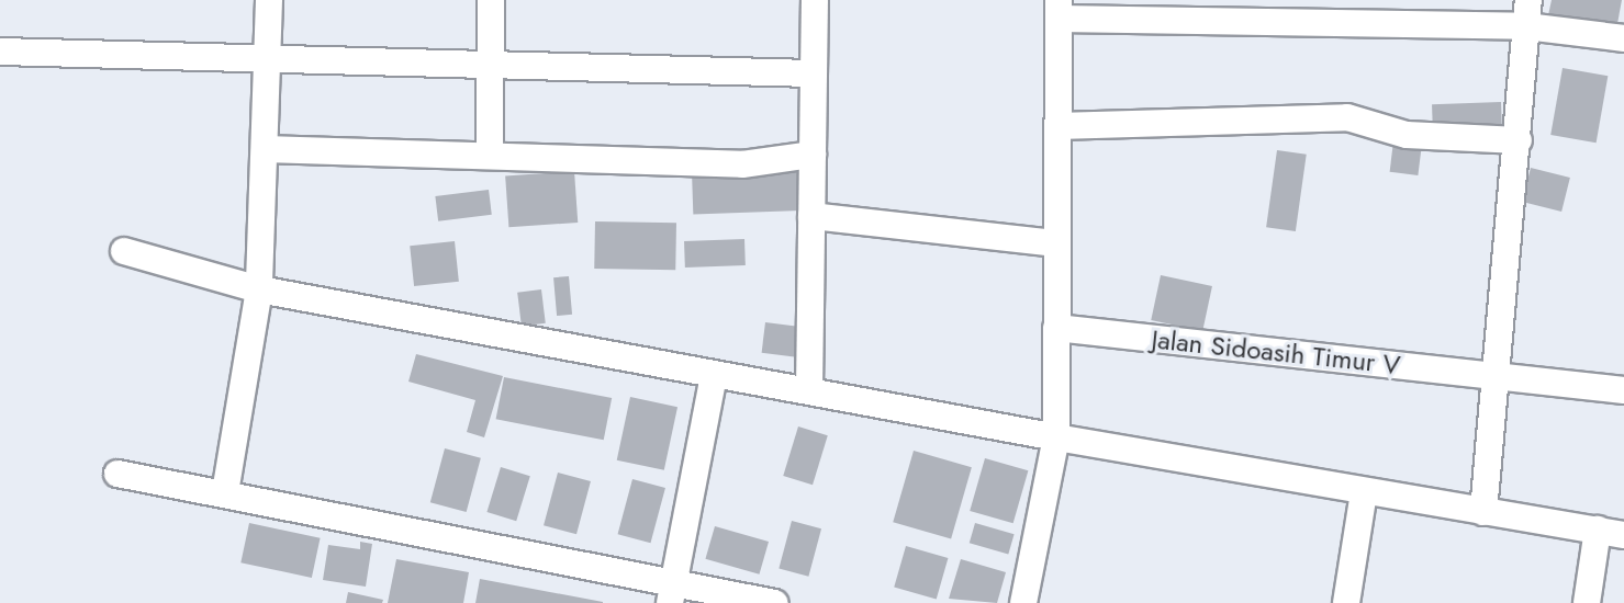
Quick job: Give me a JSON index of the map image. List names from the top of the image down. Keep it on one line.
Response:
{"streets":{"street":["Jalan Sidoasih Timur V"]}}
